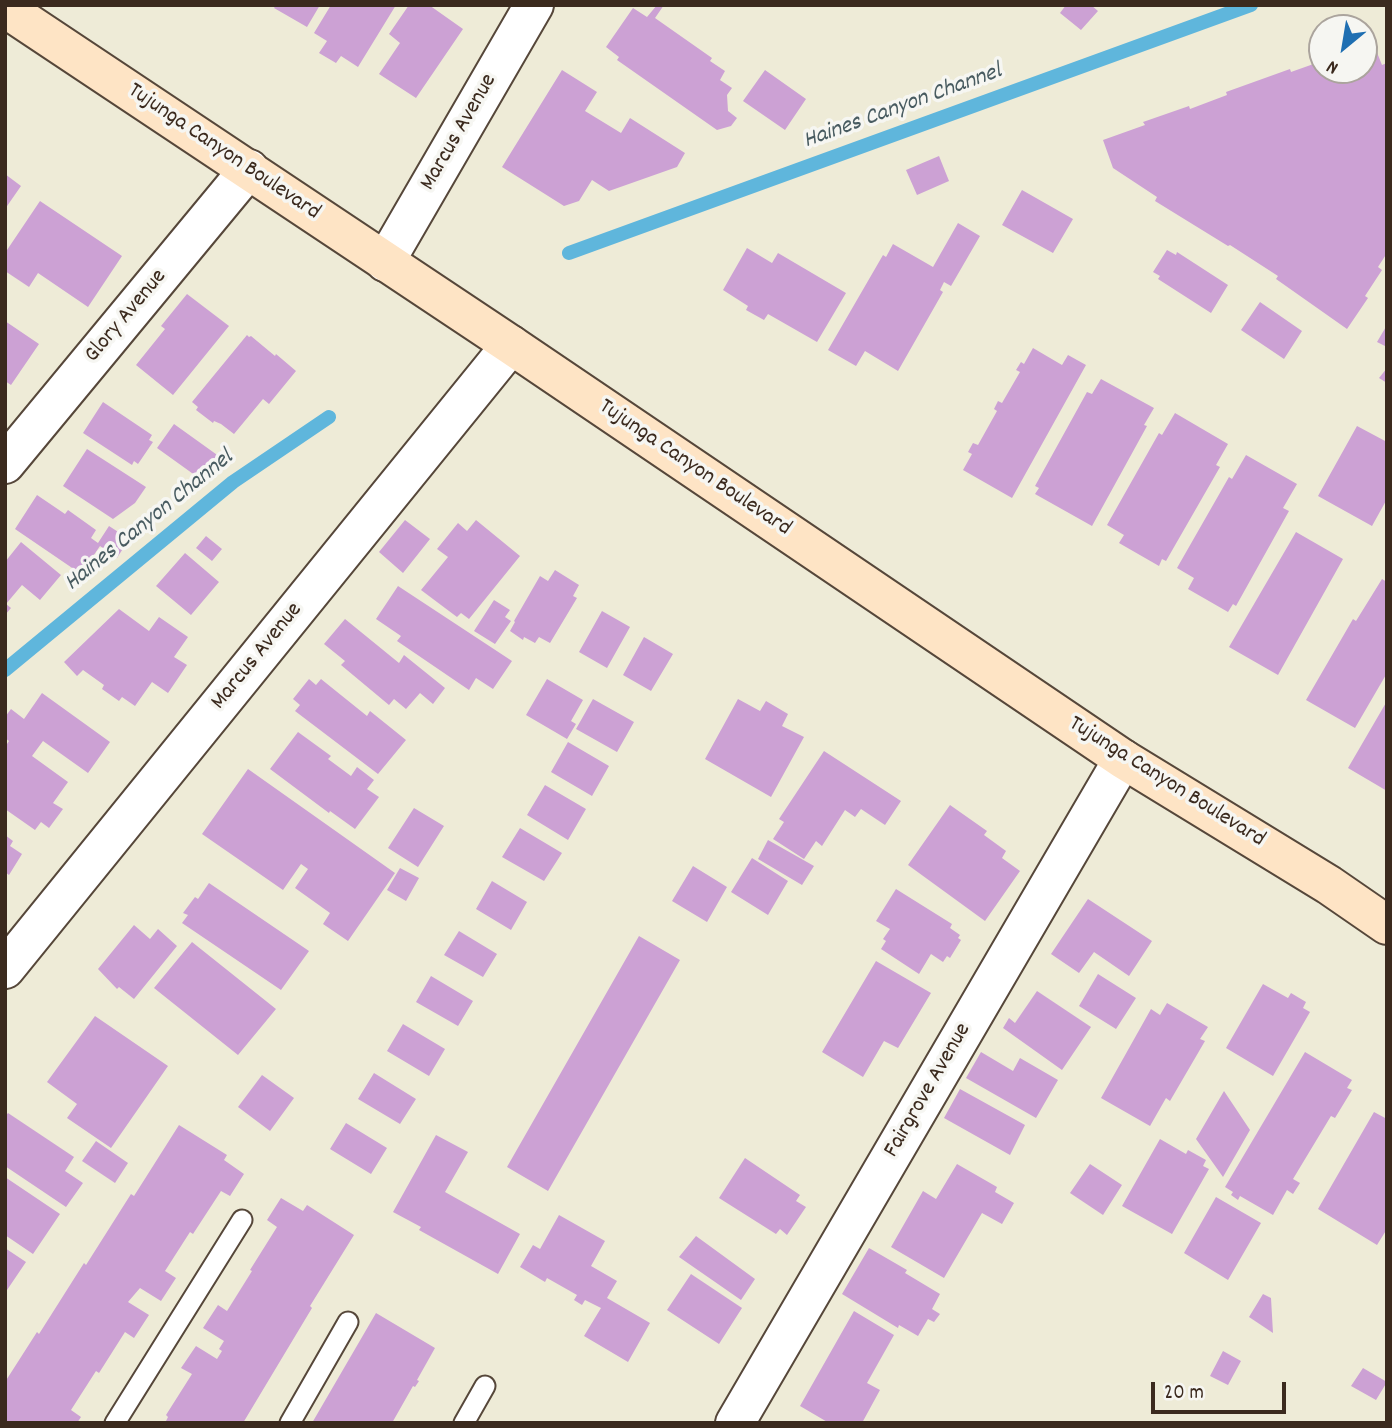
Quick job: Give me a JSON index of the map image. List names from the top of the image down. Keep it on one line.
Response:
{"streets":{"main road":["Tujunga Canyon Boulevard"],"street":["Marcus Avenue","Glory Avenue","Fairgrove Avenue"]},"crossings":[["Marcus Avenue","Tujunga Canyon Boulevard"],["Tujunga Canyon Boulevard","Glory Avenue"],["Tujunga Canyon Boulevard","Fairgrove Avenue"]],"water":["Haines Canyon Channel"],"scale_bar":"20 m","north":"bottom left"}
